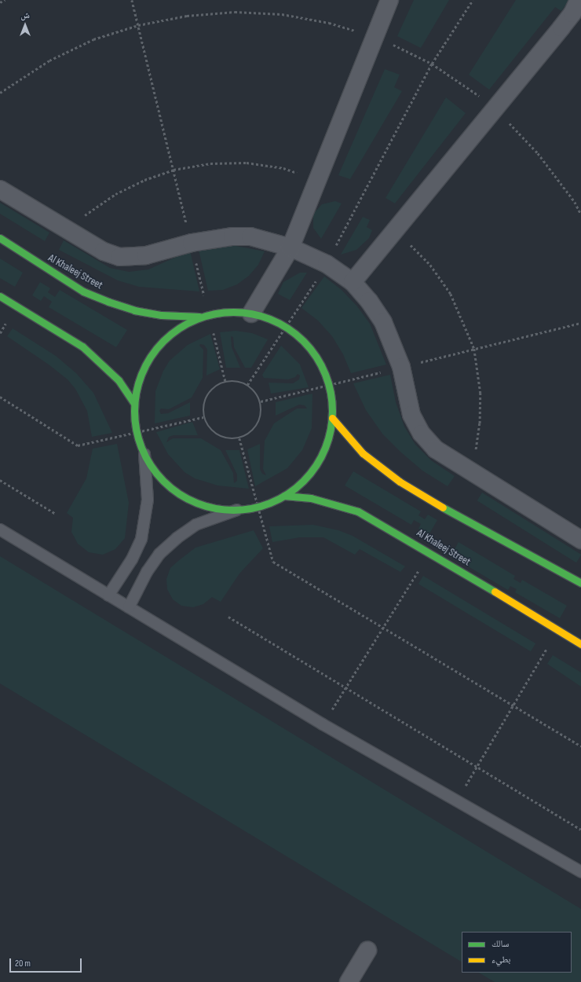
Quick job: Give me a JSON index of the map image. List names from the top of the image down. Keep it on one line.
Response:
{"streets":{"main road":["Al Khaleej Street"]},"legend":["سالك","بطيء"],"scale_bar":"20 m","north":"top"}
